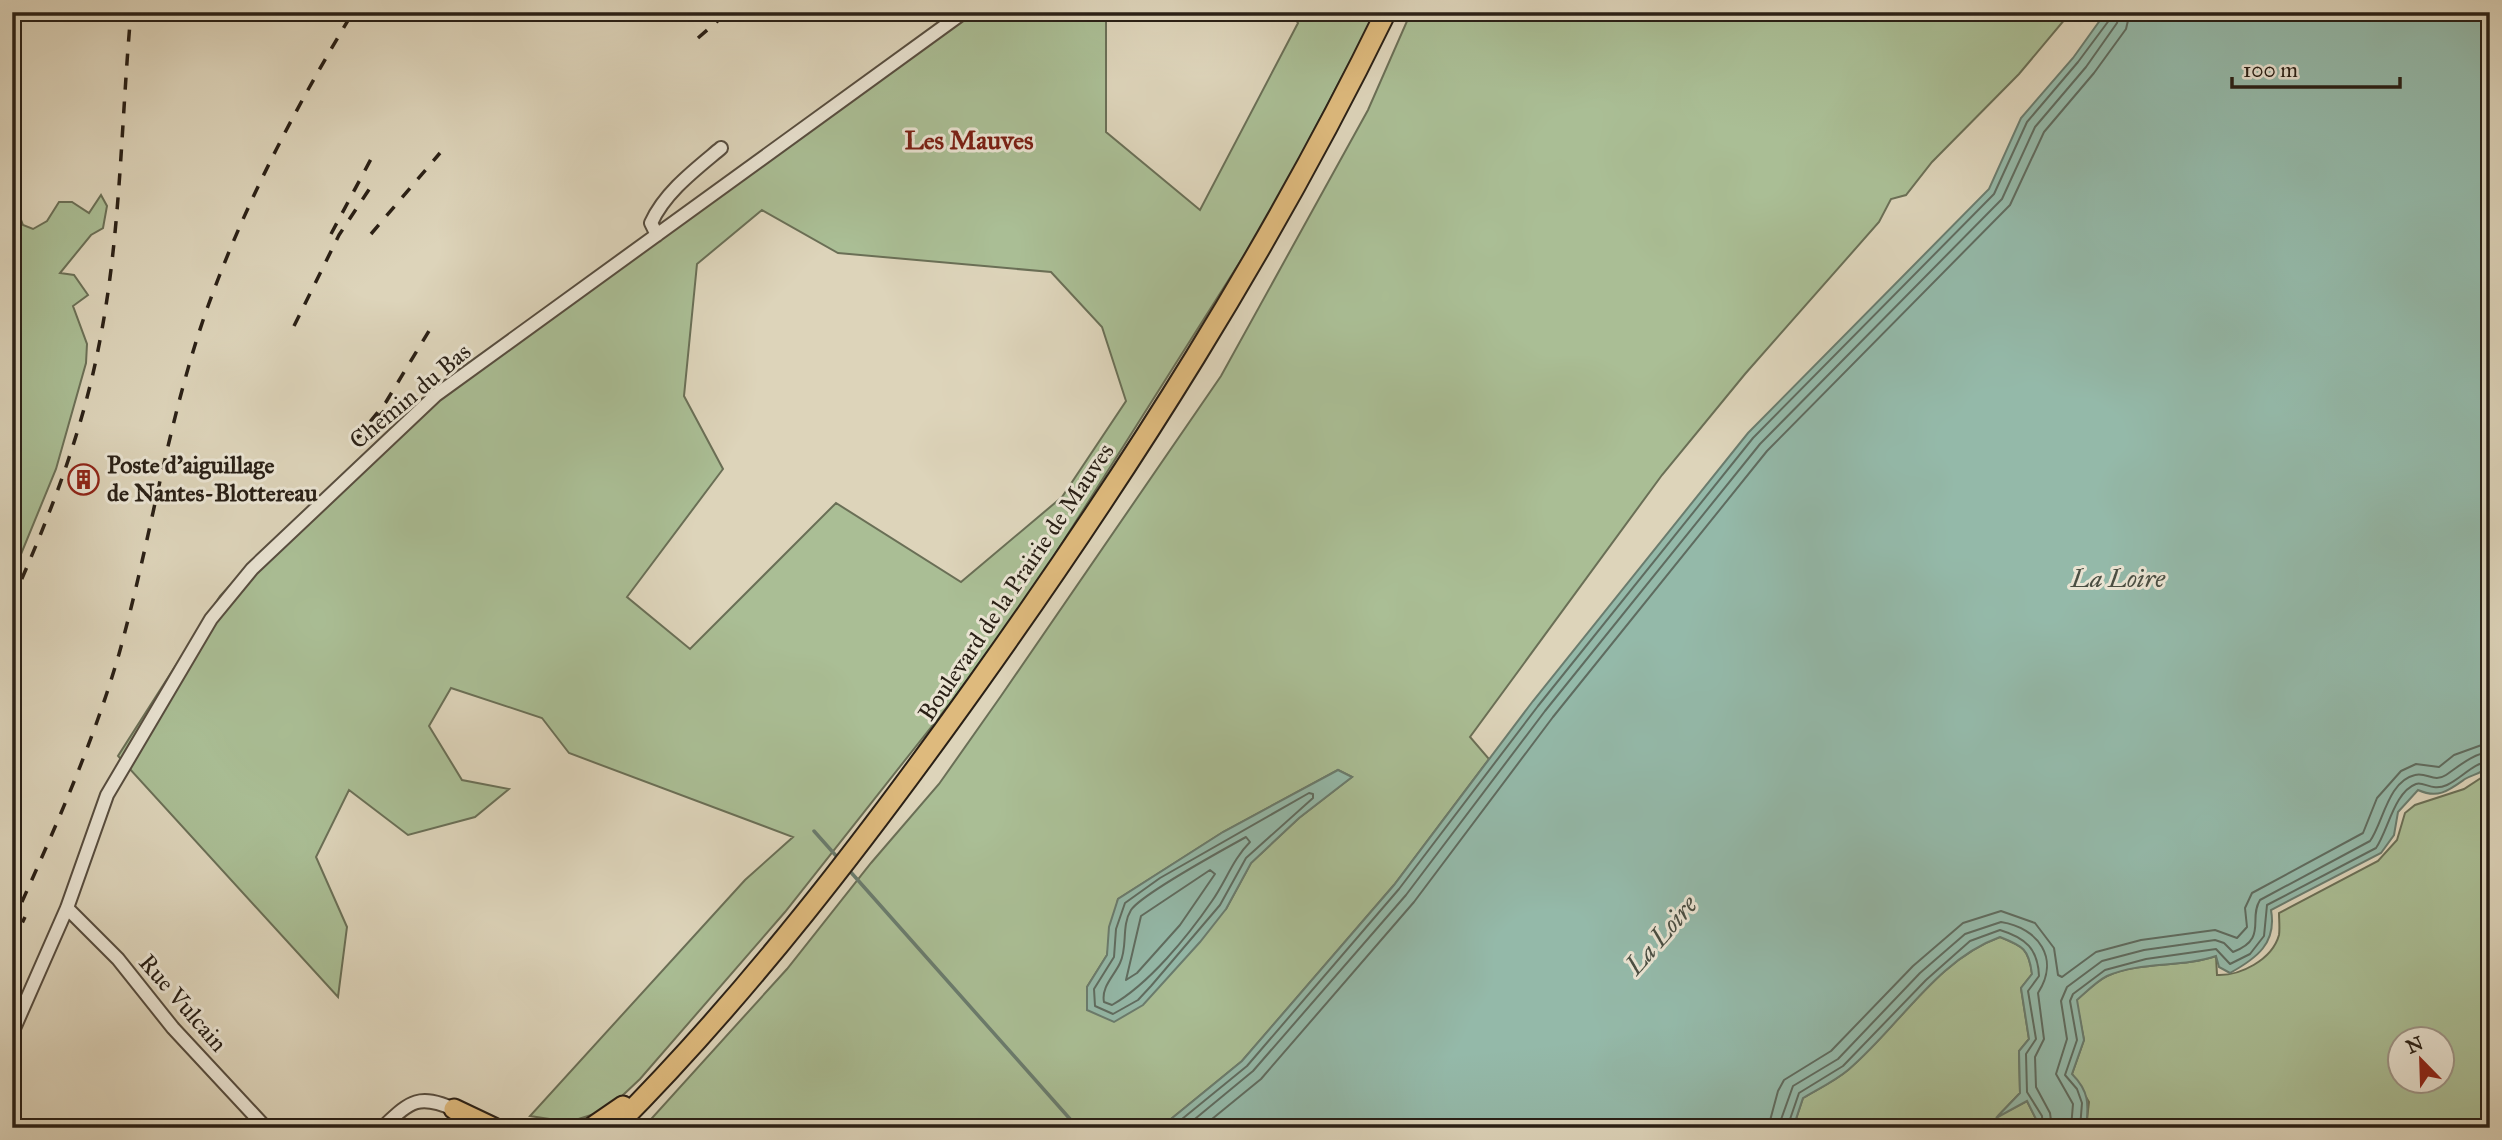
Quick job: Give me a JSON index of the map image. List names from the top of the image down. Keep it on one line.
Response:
{"streets":{"main road":["Boulevard de la Prairie de Mauves"],"street":["Chemin du Bas","Rue Vulcain"]},"crossings":[["Chemin du Bas","Rue Vulcain"]],"districts":["Les Mauves"],"water":["La Loire"],"places":{"building":["Poste d’aiguillage de Nantes-Blottereau"]},"scale_bar":"100 m","north":"top left"}
